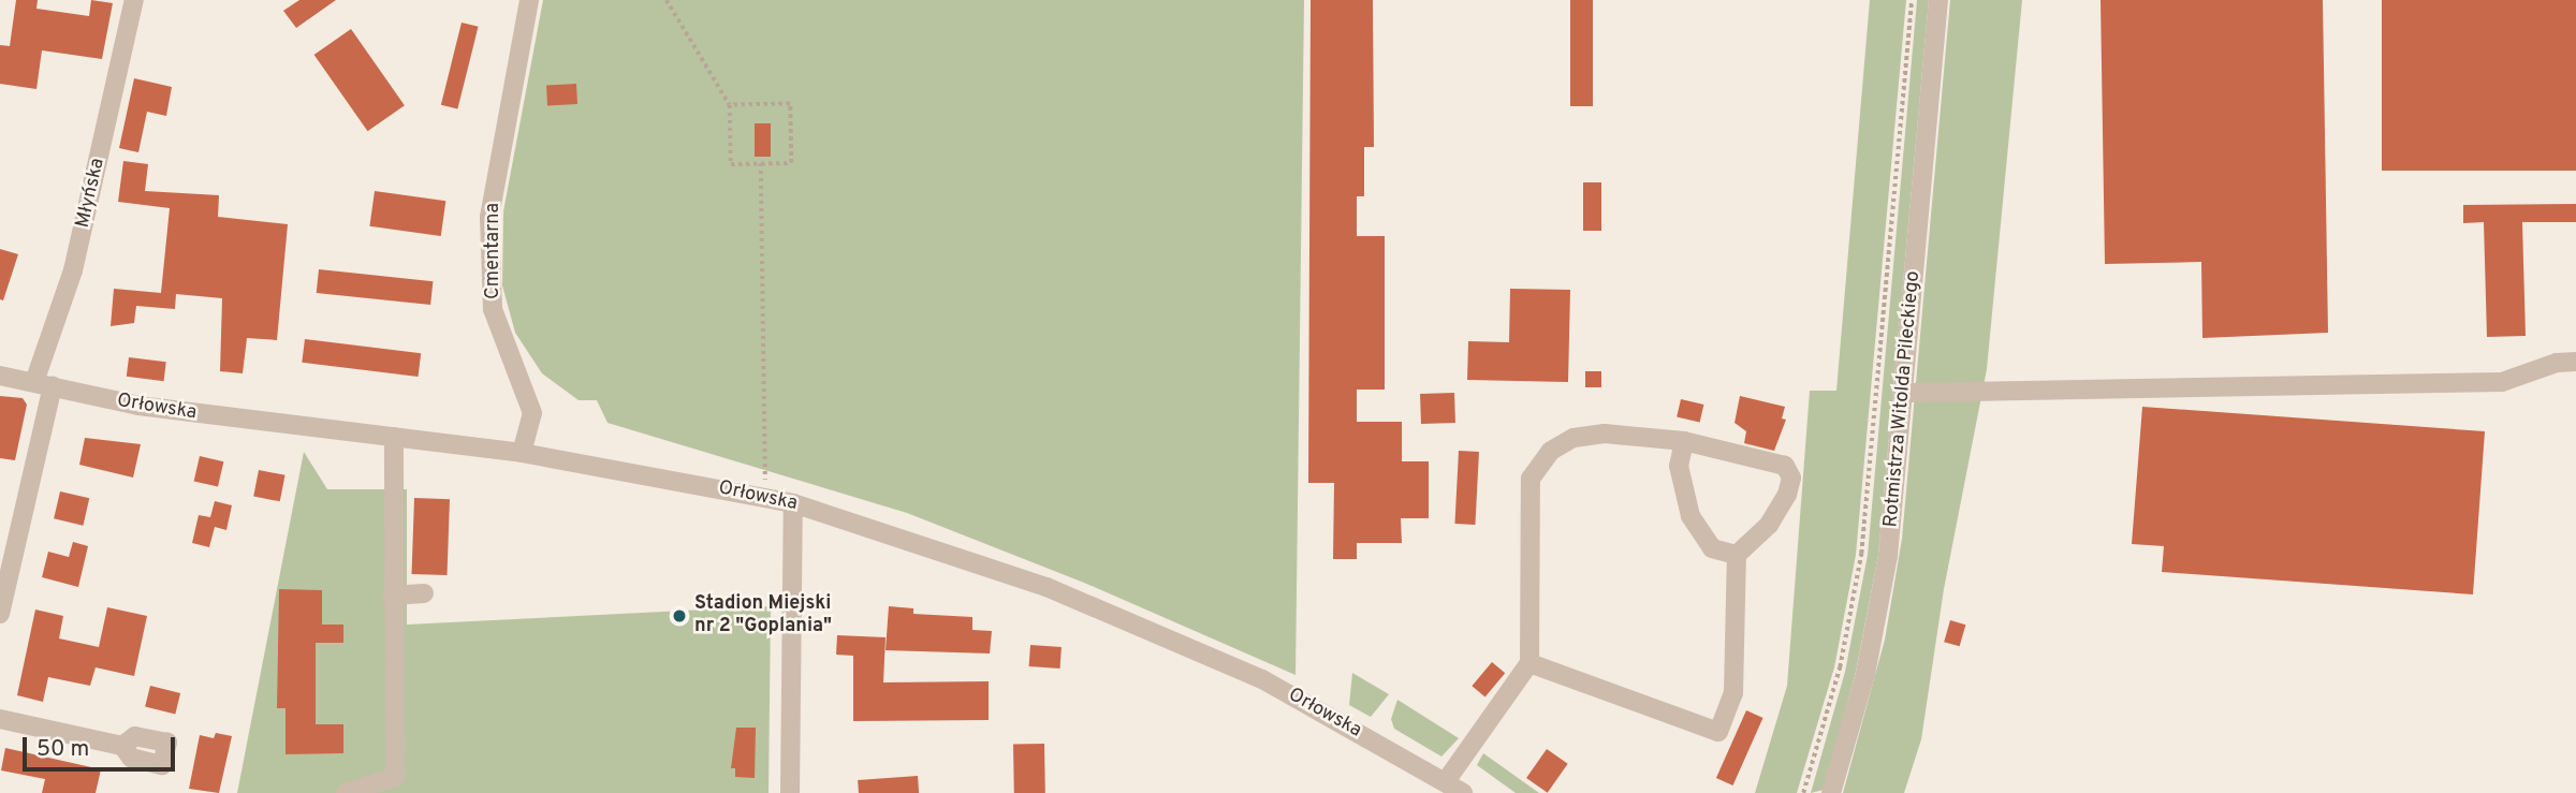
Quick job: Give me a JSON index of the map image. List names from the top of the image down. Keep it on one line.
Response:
{"streets":{"street":["Młyńska","Cmentarna","Rotmistrza Witolda Pileckiego","Orłowska"]},"crossings":[["Młyńska","Orłowska"],["Cmentarna","Orłowska"]],"places":["Stadion Miejski nr 2 \"Goplania\""],"scale_bar":"50 m"}
